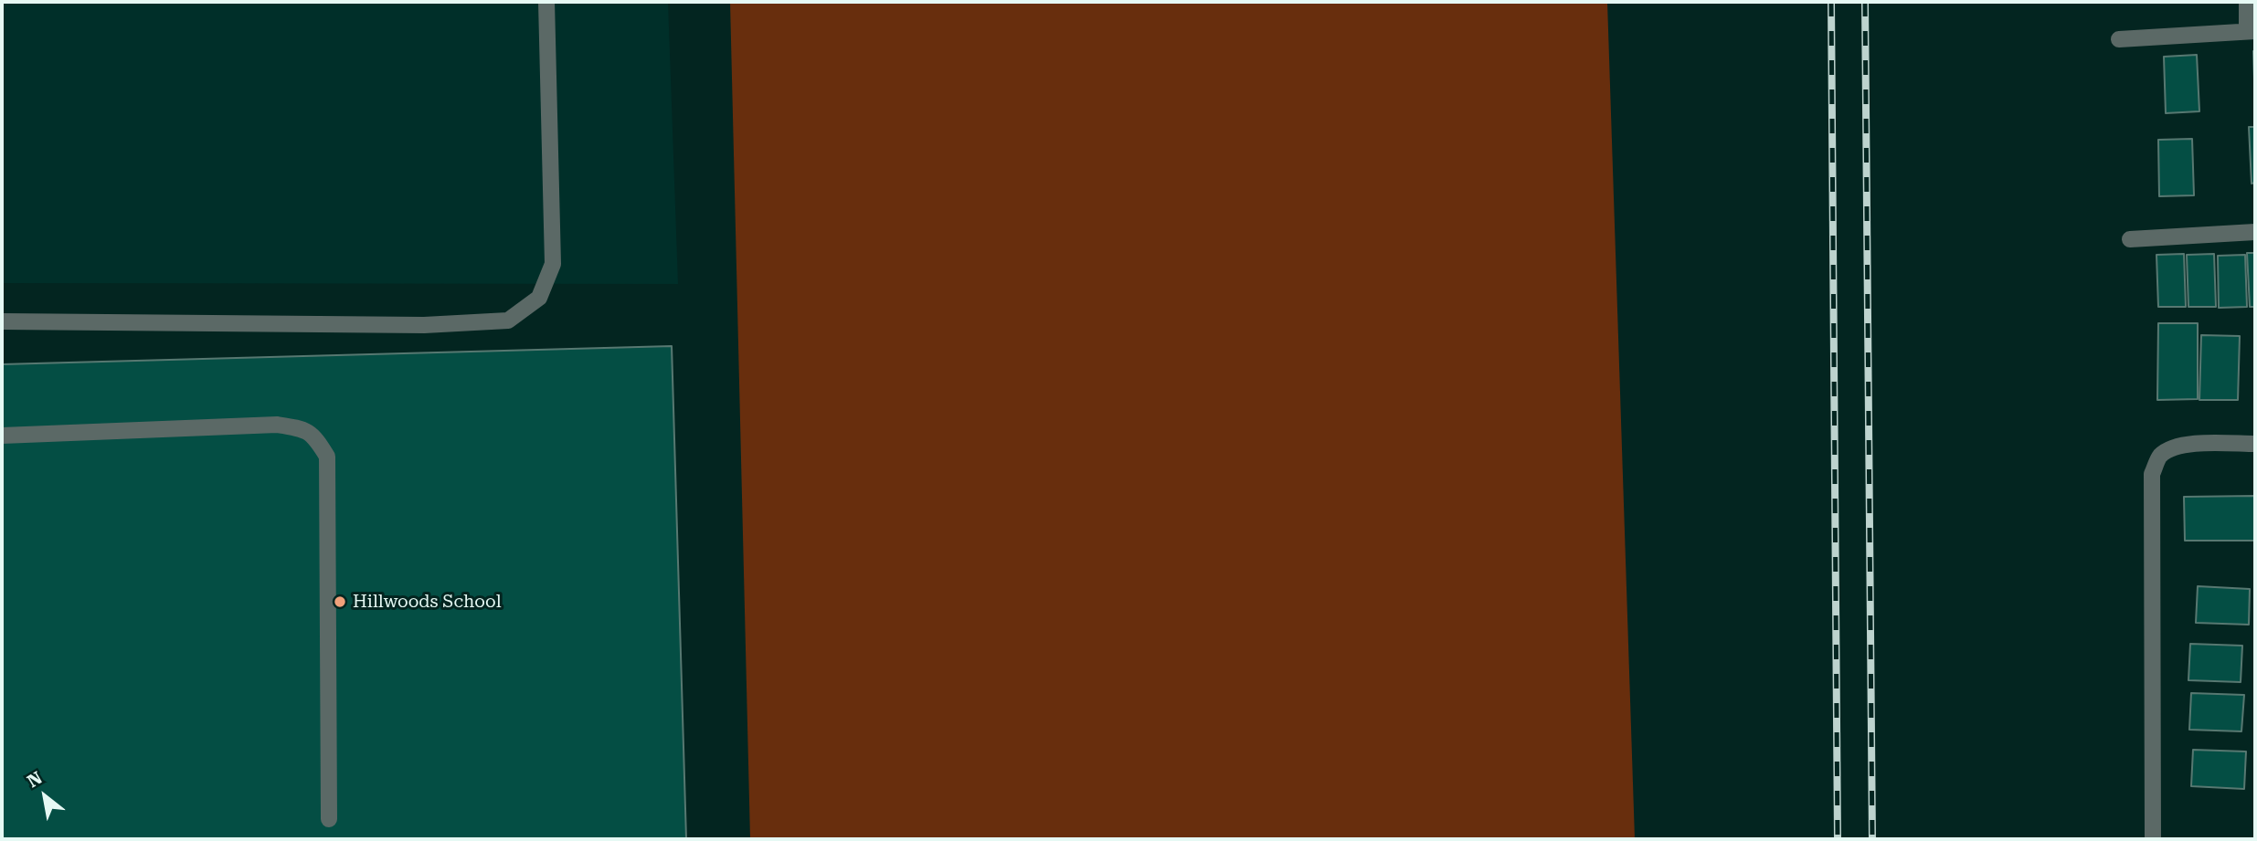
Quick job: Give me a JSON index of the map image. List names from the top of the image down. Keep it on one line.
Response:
{"places":["Hillwoods School"],"north":"top left"}
